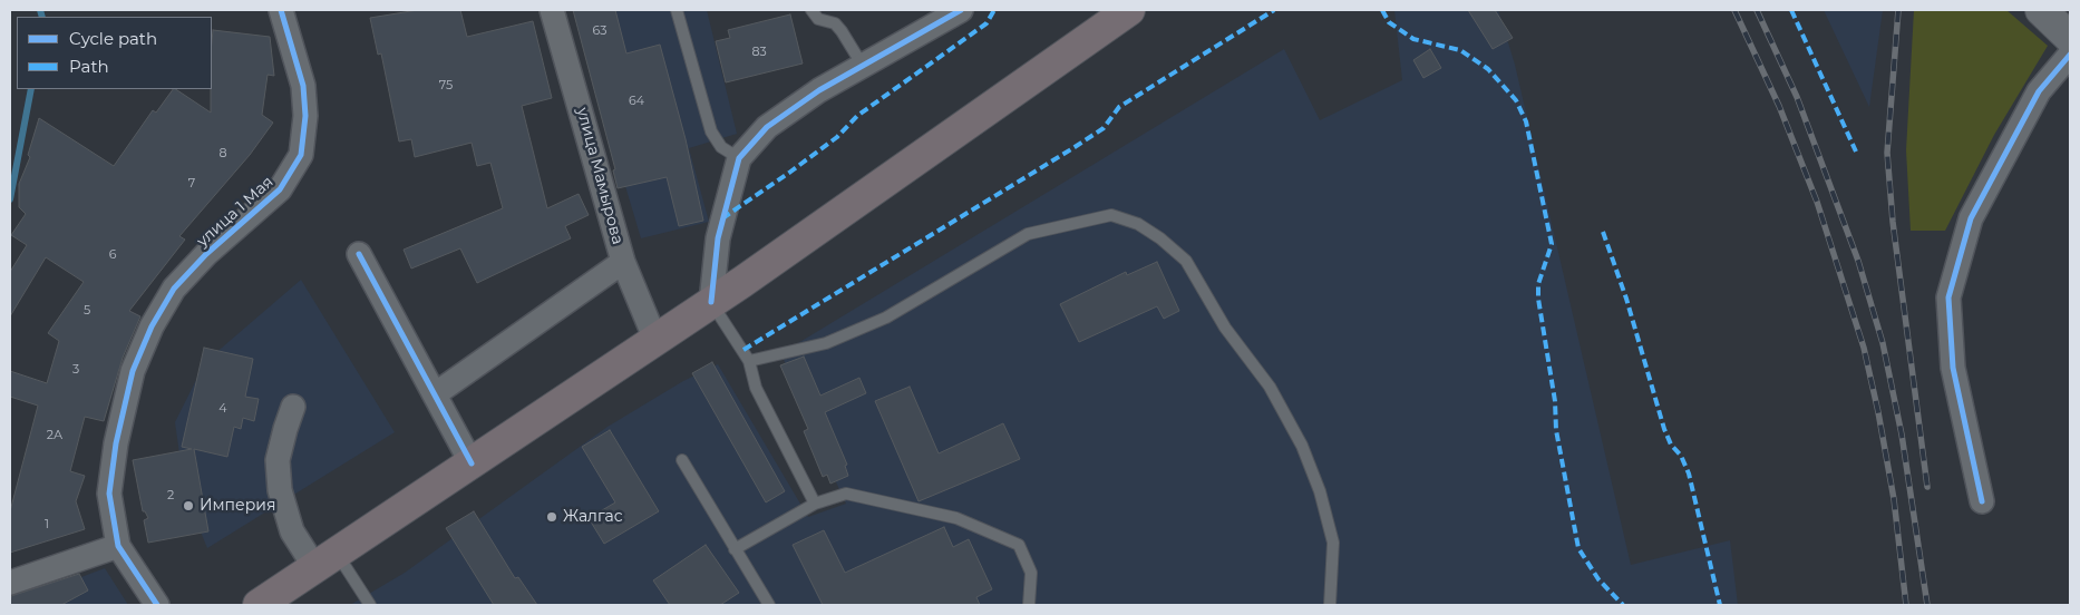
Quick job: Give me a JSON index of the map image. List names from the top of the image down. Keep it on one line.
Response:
{"streets":{"street":["улица Мамырова","улица 1 Мая"]},"places":["Империя","Жалгас"],"house_numbers":["63","83","75","64","8","7","6","5","3","4","2А","2","1"],"legend":["Cycle path","Path"]}
